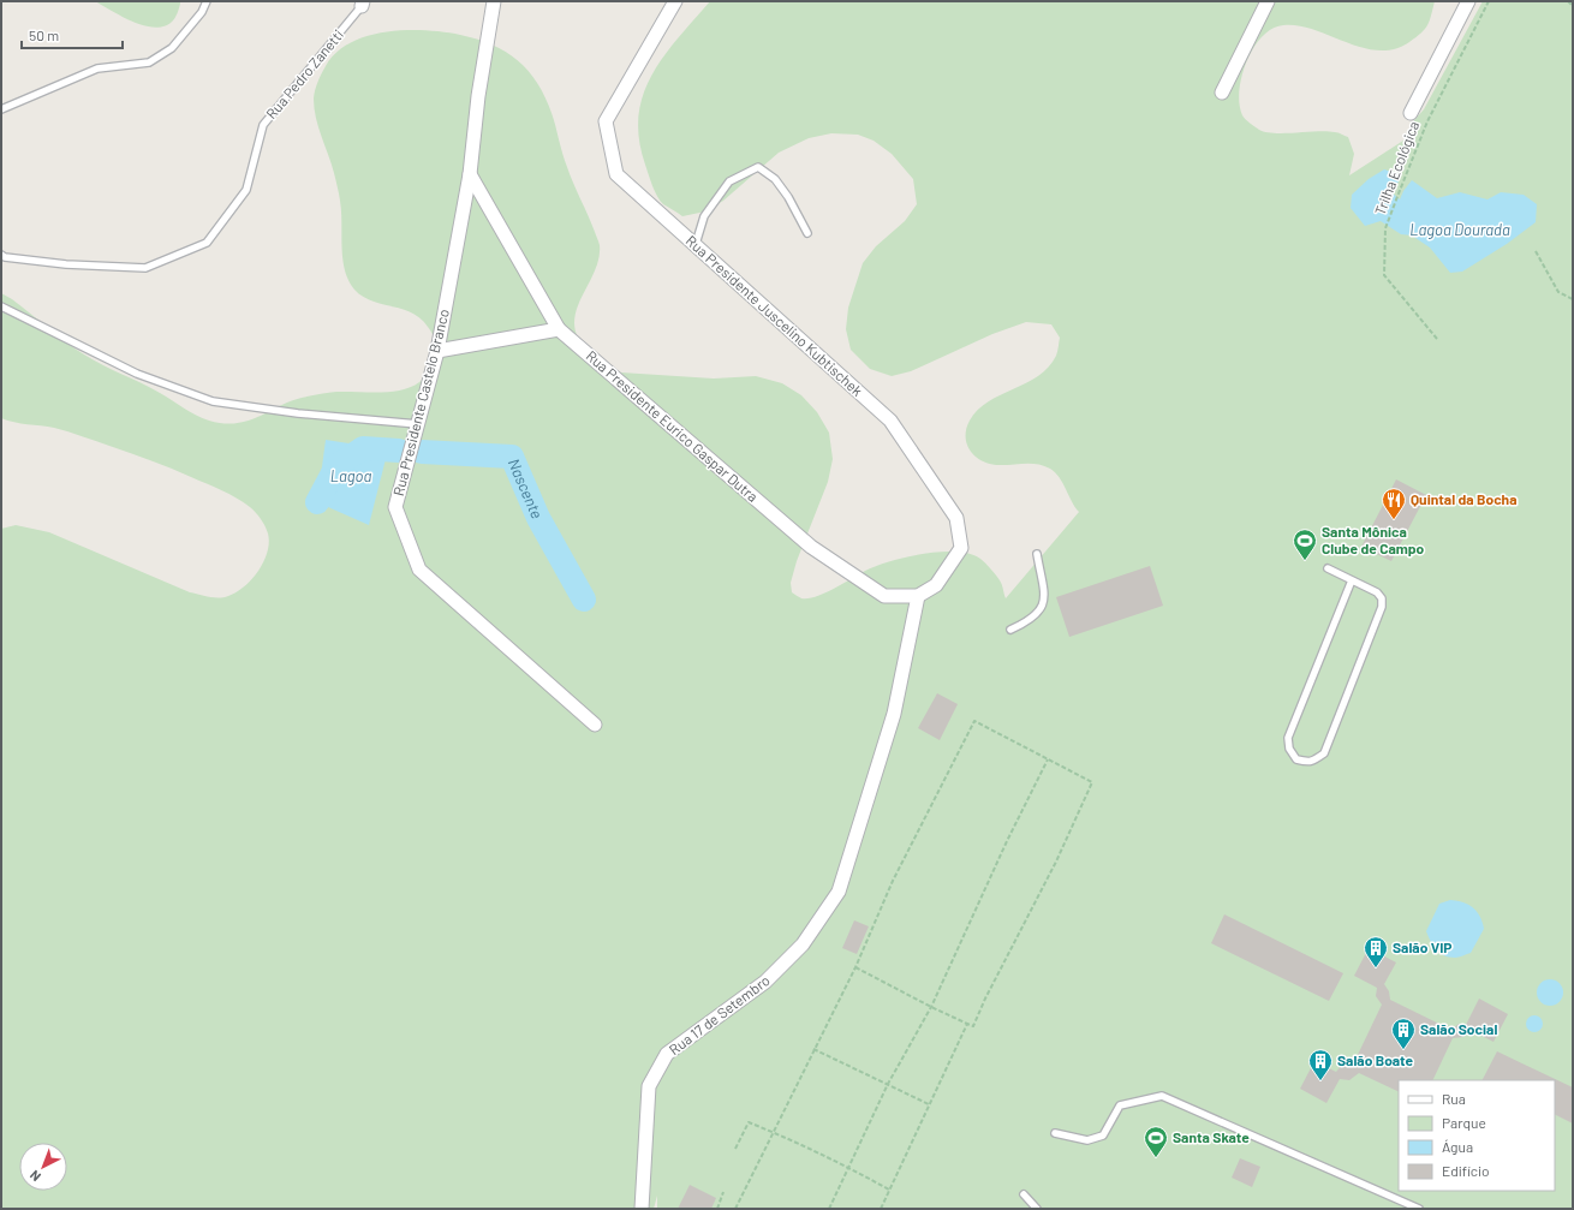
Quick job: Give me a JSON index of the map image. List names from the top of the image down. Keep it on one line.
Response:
{"streets":{"street":["Rua Presidente Juscelino Kubtischek","Rua Presidente Castelo Branco","Rua Presidente Eurico Gaspar Dutra","Rua 17 de Setembro"],"lane":["Rua Pedro Zanetti"],"path":["Trilha Ecológica"]},"crossings":[["Rua Presidente Juscelino Kubtischek","Rua Presidente Eurico Gaspar Dutra"],["Rua Presidente Juscelino Kubtischek","Rua 17 de Setembro"],["Rua Presidente Castelo Branco","Rua Presidente Eurico Gaspar Dutra"],["Rua Presidente Eurico Gaspar Dutra","Rua 17 de Setembro"]],"water":["Lagoa Dourada","Lagoa","Nascente"],"places":{"restaurant":["Quintal da Bocha"],"sports":["Santa Mônica Clube de Campo","Santa Skate"],"building":["Salão VIP","Salão Social","Salão Boate"]},"legend":["Rua","Parque","Água","Edifício"],"scale_bar":"50 m","north":"bottom left"}
